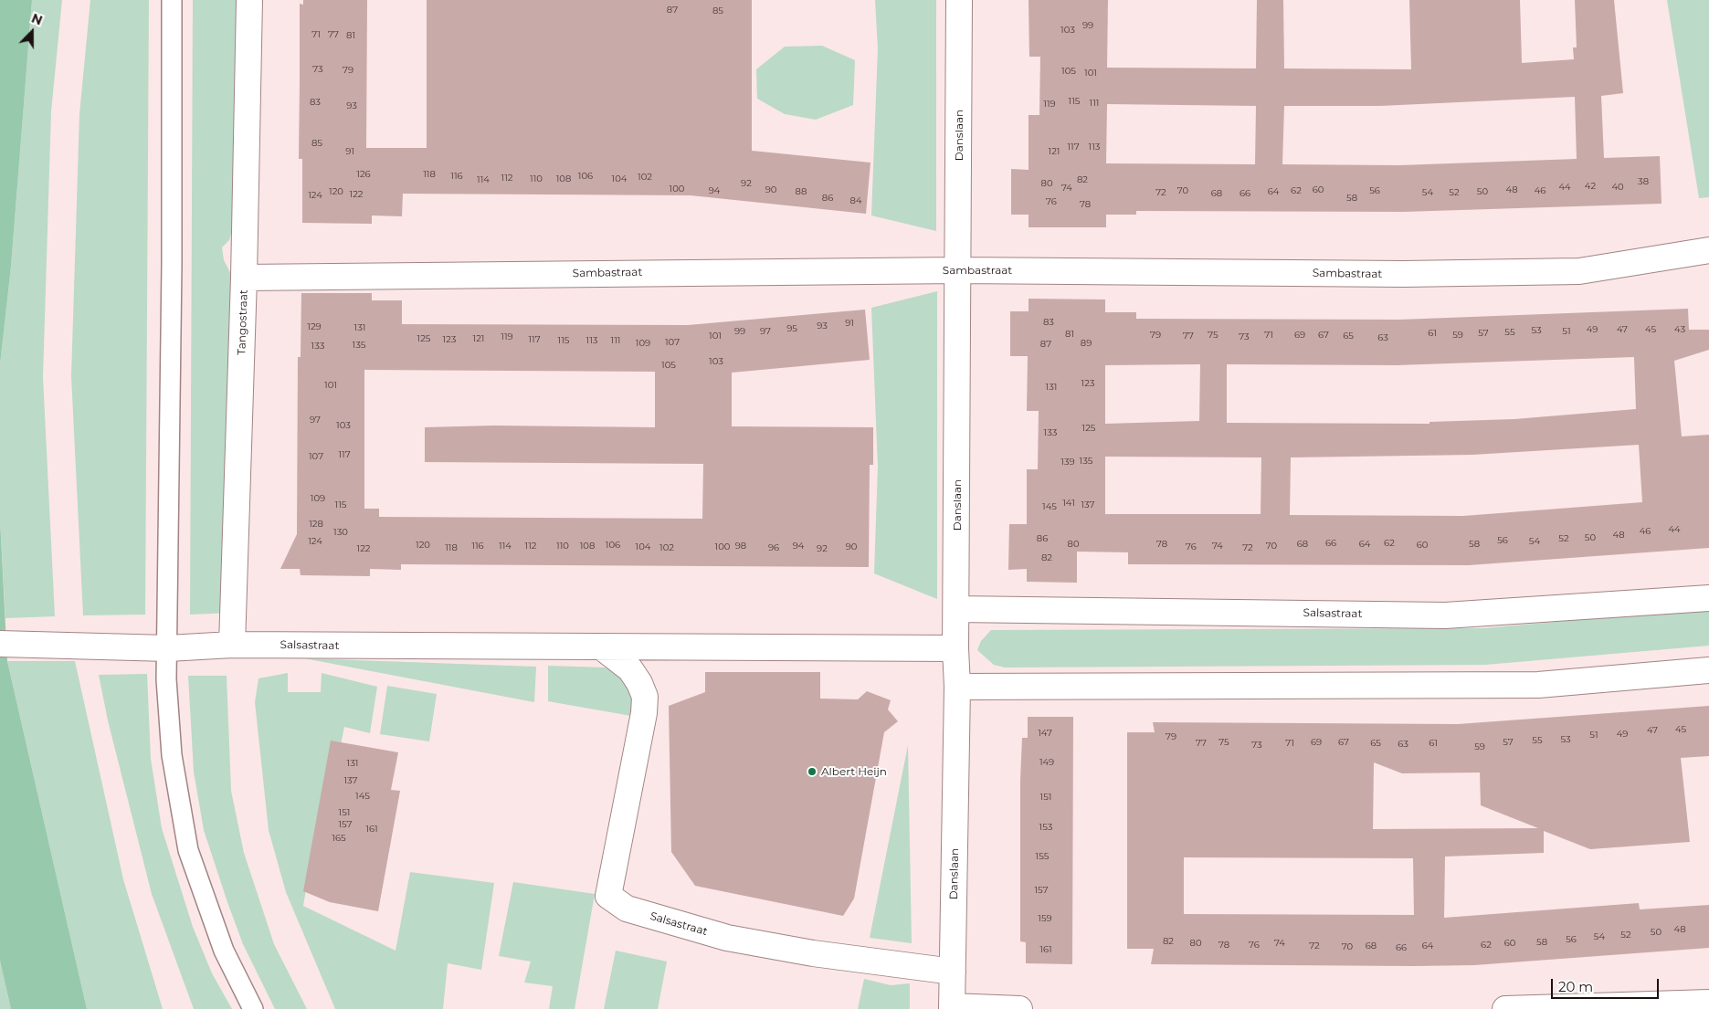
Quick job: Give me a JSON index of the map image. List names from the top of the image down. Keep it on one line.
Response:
{"streets":{"street":["Danslaan","Sambastraat","Tangostraat","Salsastraat"]},"crossings":[["Danslaan","Sambastraat"],["Danslaan","Salsastraat"],["Sambastraat","Tangostraat"],["Tangostraat","Salsastraat"]],"places":["Albert Heijn"],"house_numbers":["87","85","99","103","71","77","81","73","79","105","101","115","83","111","119","93","85","117","113","91","121","126","118","116","106","102","112","110","108","104","114","82","38","92","80","42","44","40","74","100","90","60","48","94","70","62","56","46","120","88","64","50","72","54","52","68","66","122","124","86","58","84","76","78","83","91","93","129","131","95","49","47","45","43","53","99","97","51","55","61","57","81","79","75","71","69","67","59","101","77","65","119","73","63","125","121","123","117","115","113","111","107","109","89","87","135","133","103","105","123","101","131","97","103","125","133","117","107","135","139","109","141","115","137","145","128","44","46","130","48","50","86","52","56","124","54","66","62","80","78","68","64","58","120","106","60","116","114","112","110","108","98","94","74","70","104","100","90","76","118","102","96","72","122","92","82","45","47","147","49","51","79","53","55","75","69","67","57","77","71","65","61","63","73","59","149","131","137","145","151","151","157","153","161","165","155","157","159","48","50","52","54","56","82","58","80","74","60","78","76","62","72","68","64","70","66","161"],"scale_bar":"20 m","north":"top"}
